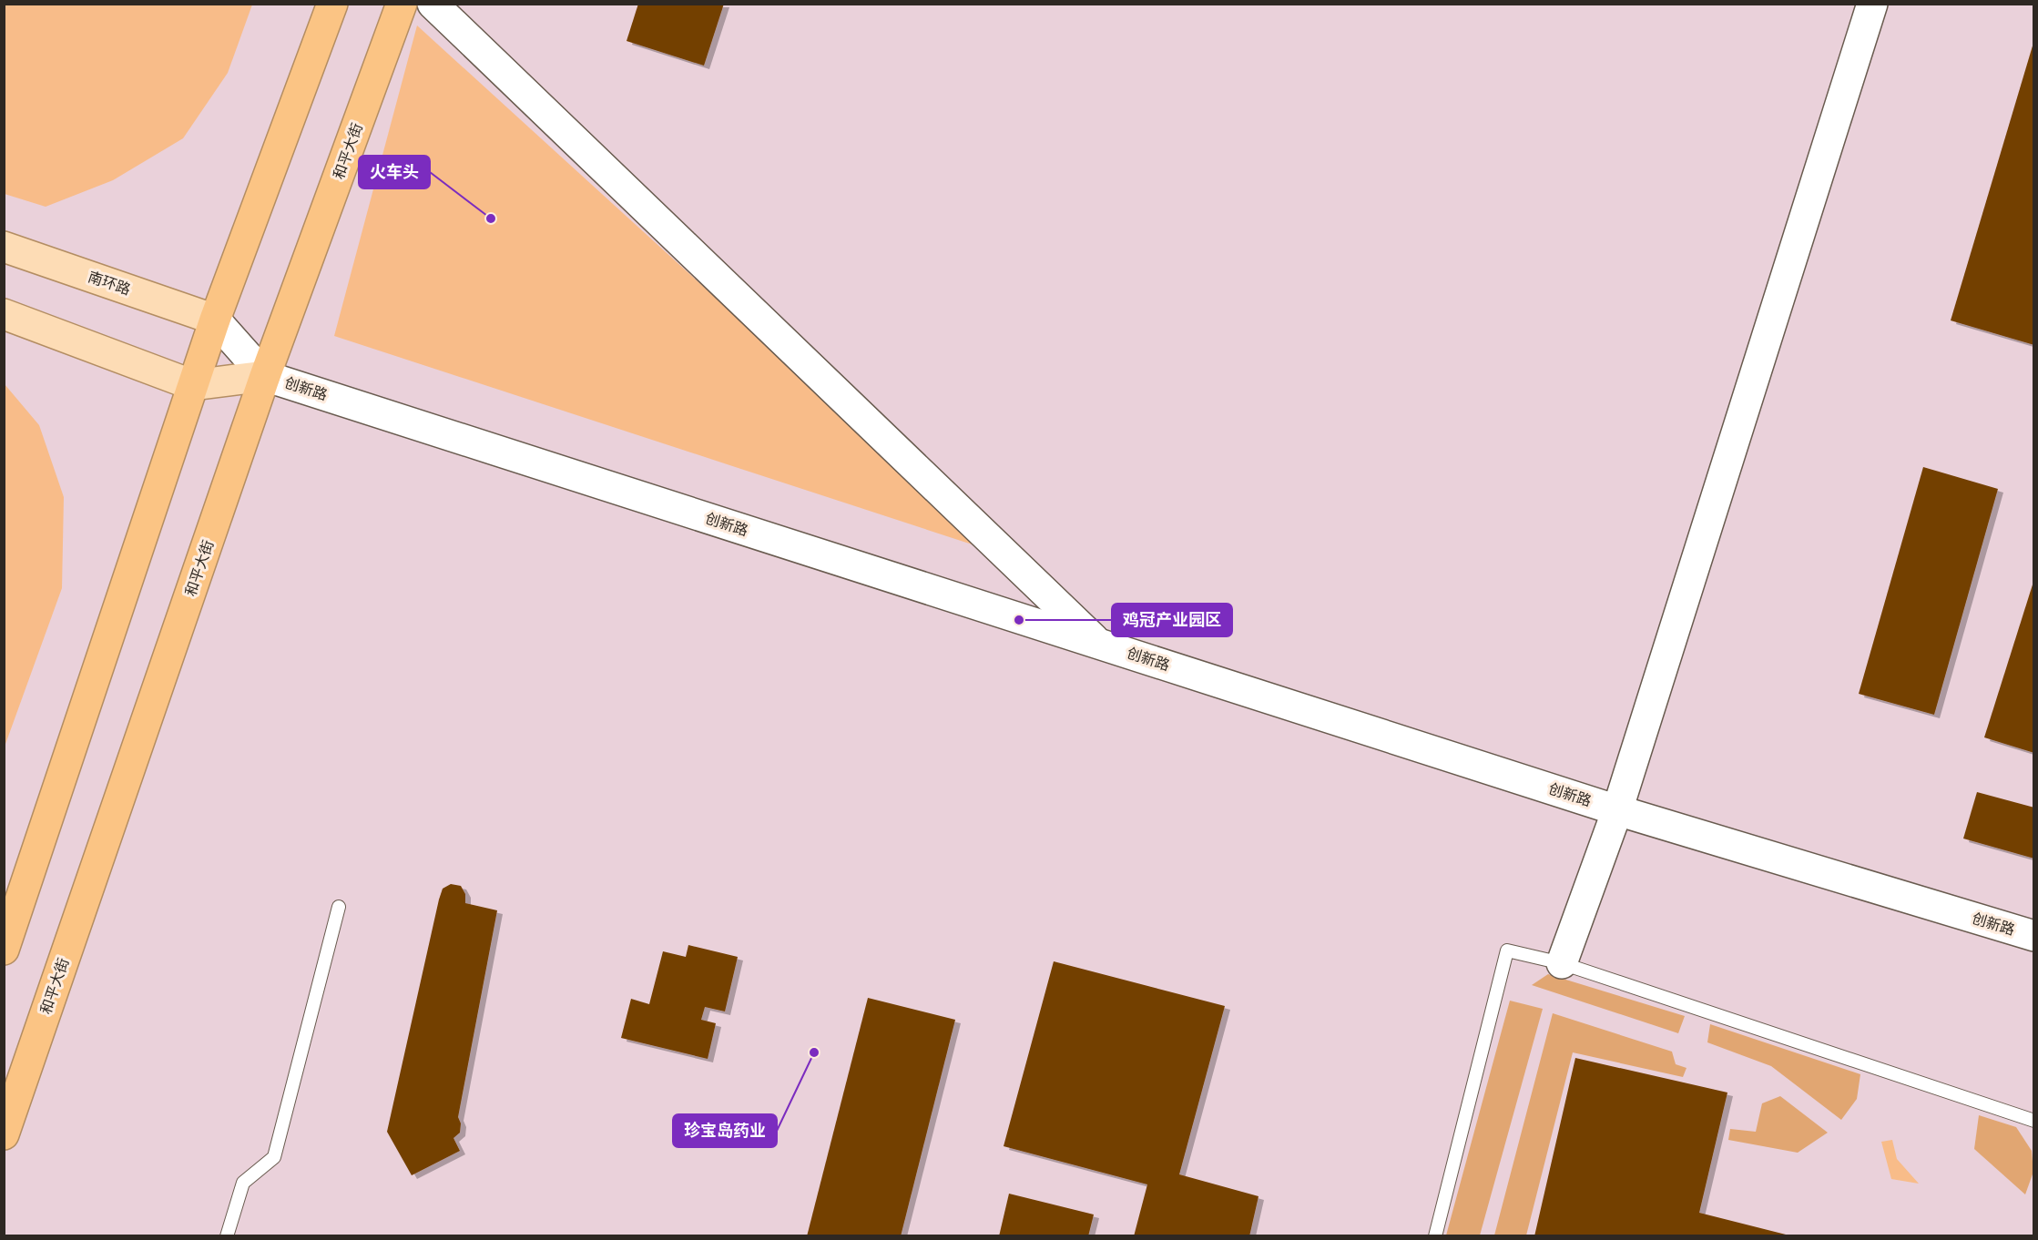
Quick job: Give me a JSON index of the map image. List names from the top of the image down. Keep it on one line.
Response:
{"streets":{"highway":["和平大街"],"main road":["南环路"],"street":["创新路"]},"crossings":[["和平大街","创新路"]],"places":["火车头","鸡冠产业园区","珍宝岛药业"]}
